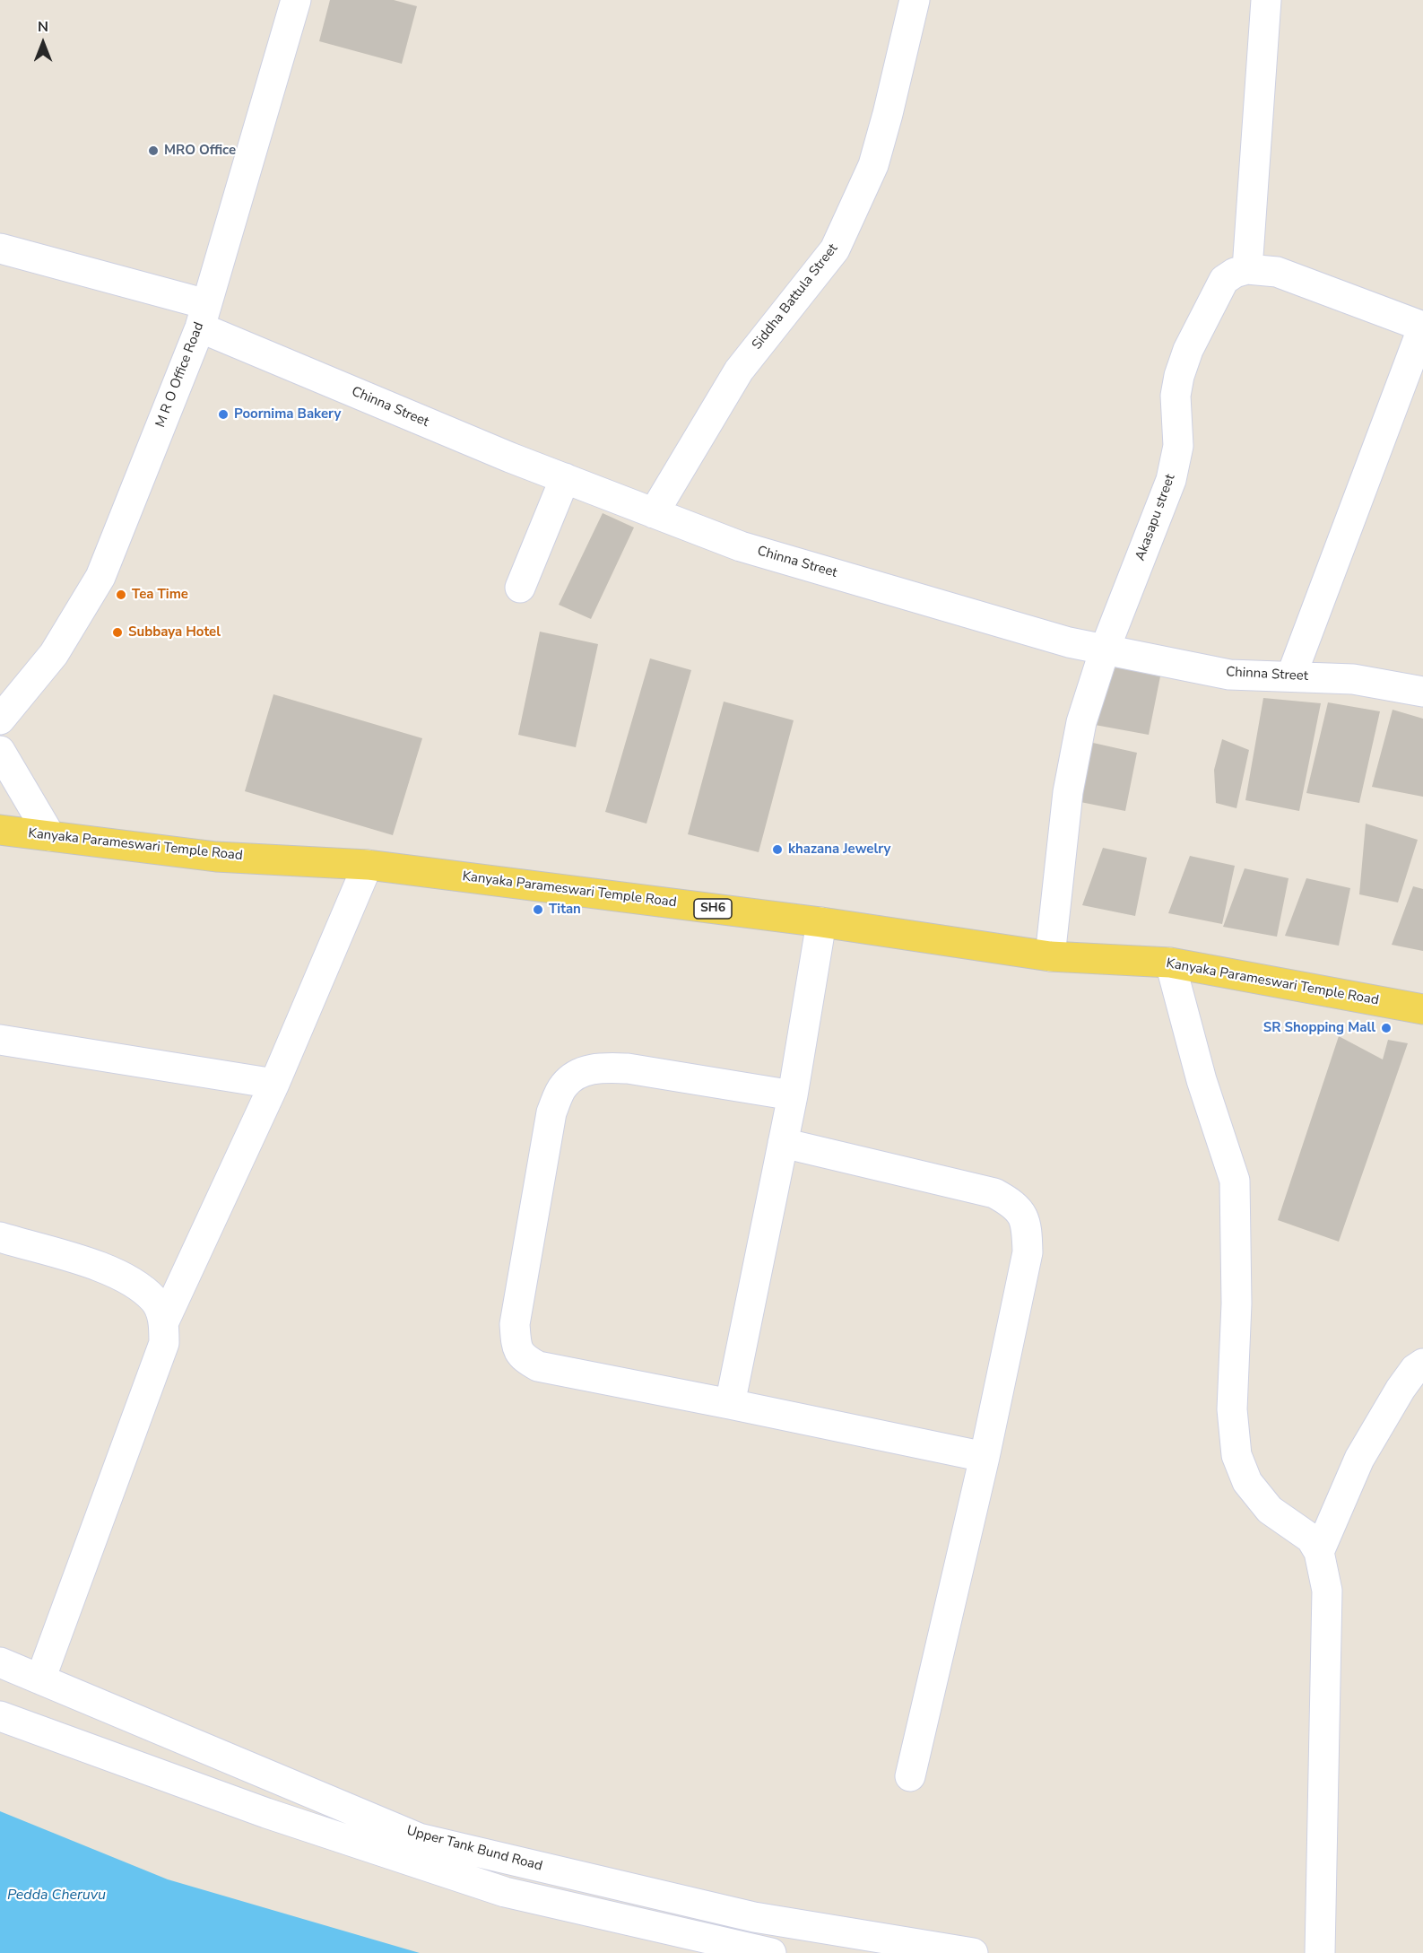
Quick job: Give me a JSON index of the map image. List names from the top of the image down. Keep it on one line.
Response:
{"streets":{"main road":["Kanyaka Parameswari Temple Road","SH6"],"street":["Siddha Battula Street","M R O Office Road","Chinna Street","Akasapu street","Upper Tank Bund Road"]},"crossings":[["Siddha Battula Street","Chinna Street"],["M R O Office Road","Chinna Street"],["Chinna Street","Akasapu street"],["Akasapu street","Kanyaka Parameswari Temple Road"]],"water":["Pedda Cheruvu"],"places":["MRO Office","Poornima Bakery","Tea Time","Subbaya Hotel","khazana Jewelry","Titan","SR Shopping Mall"],"north":"top"}
